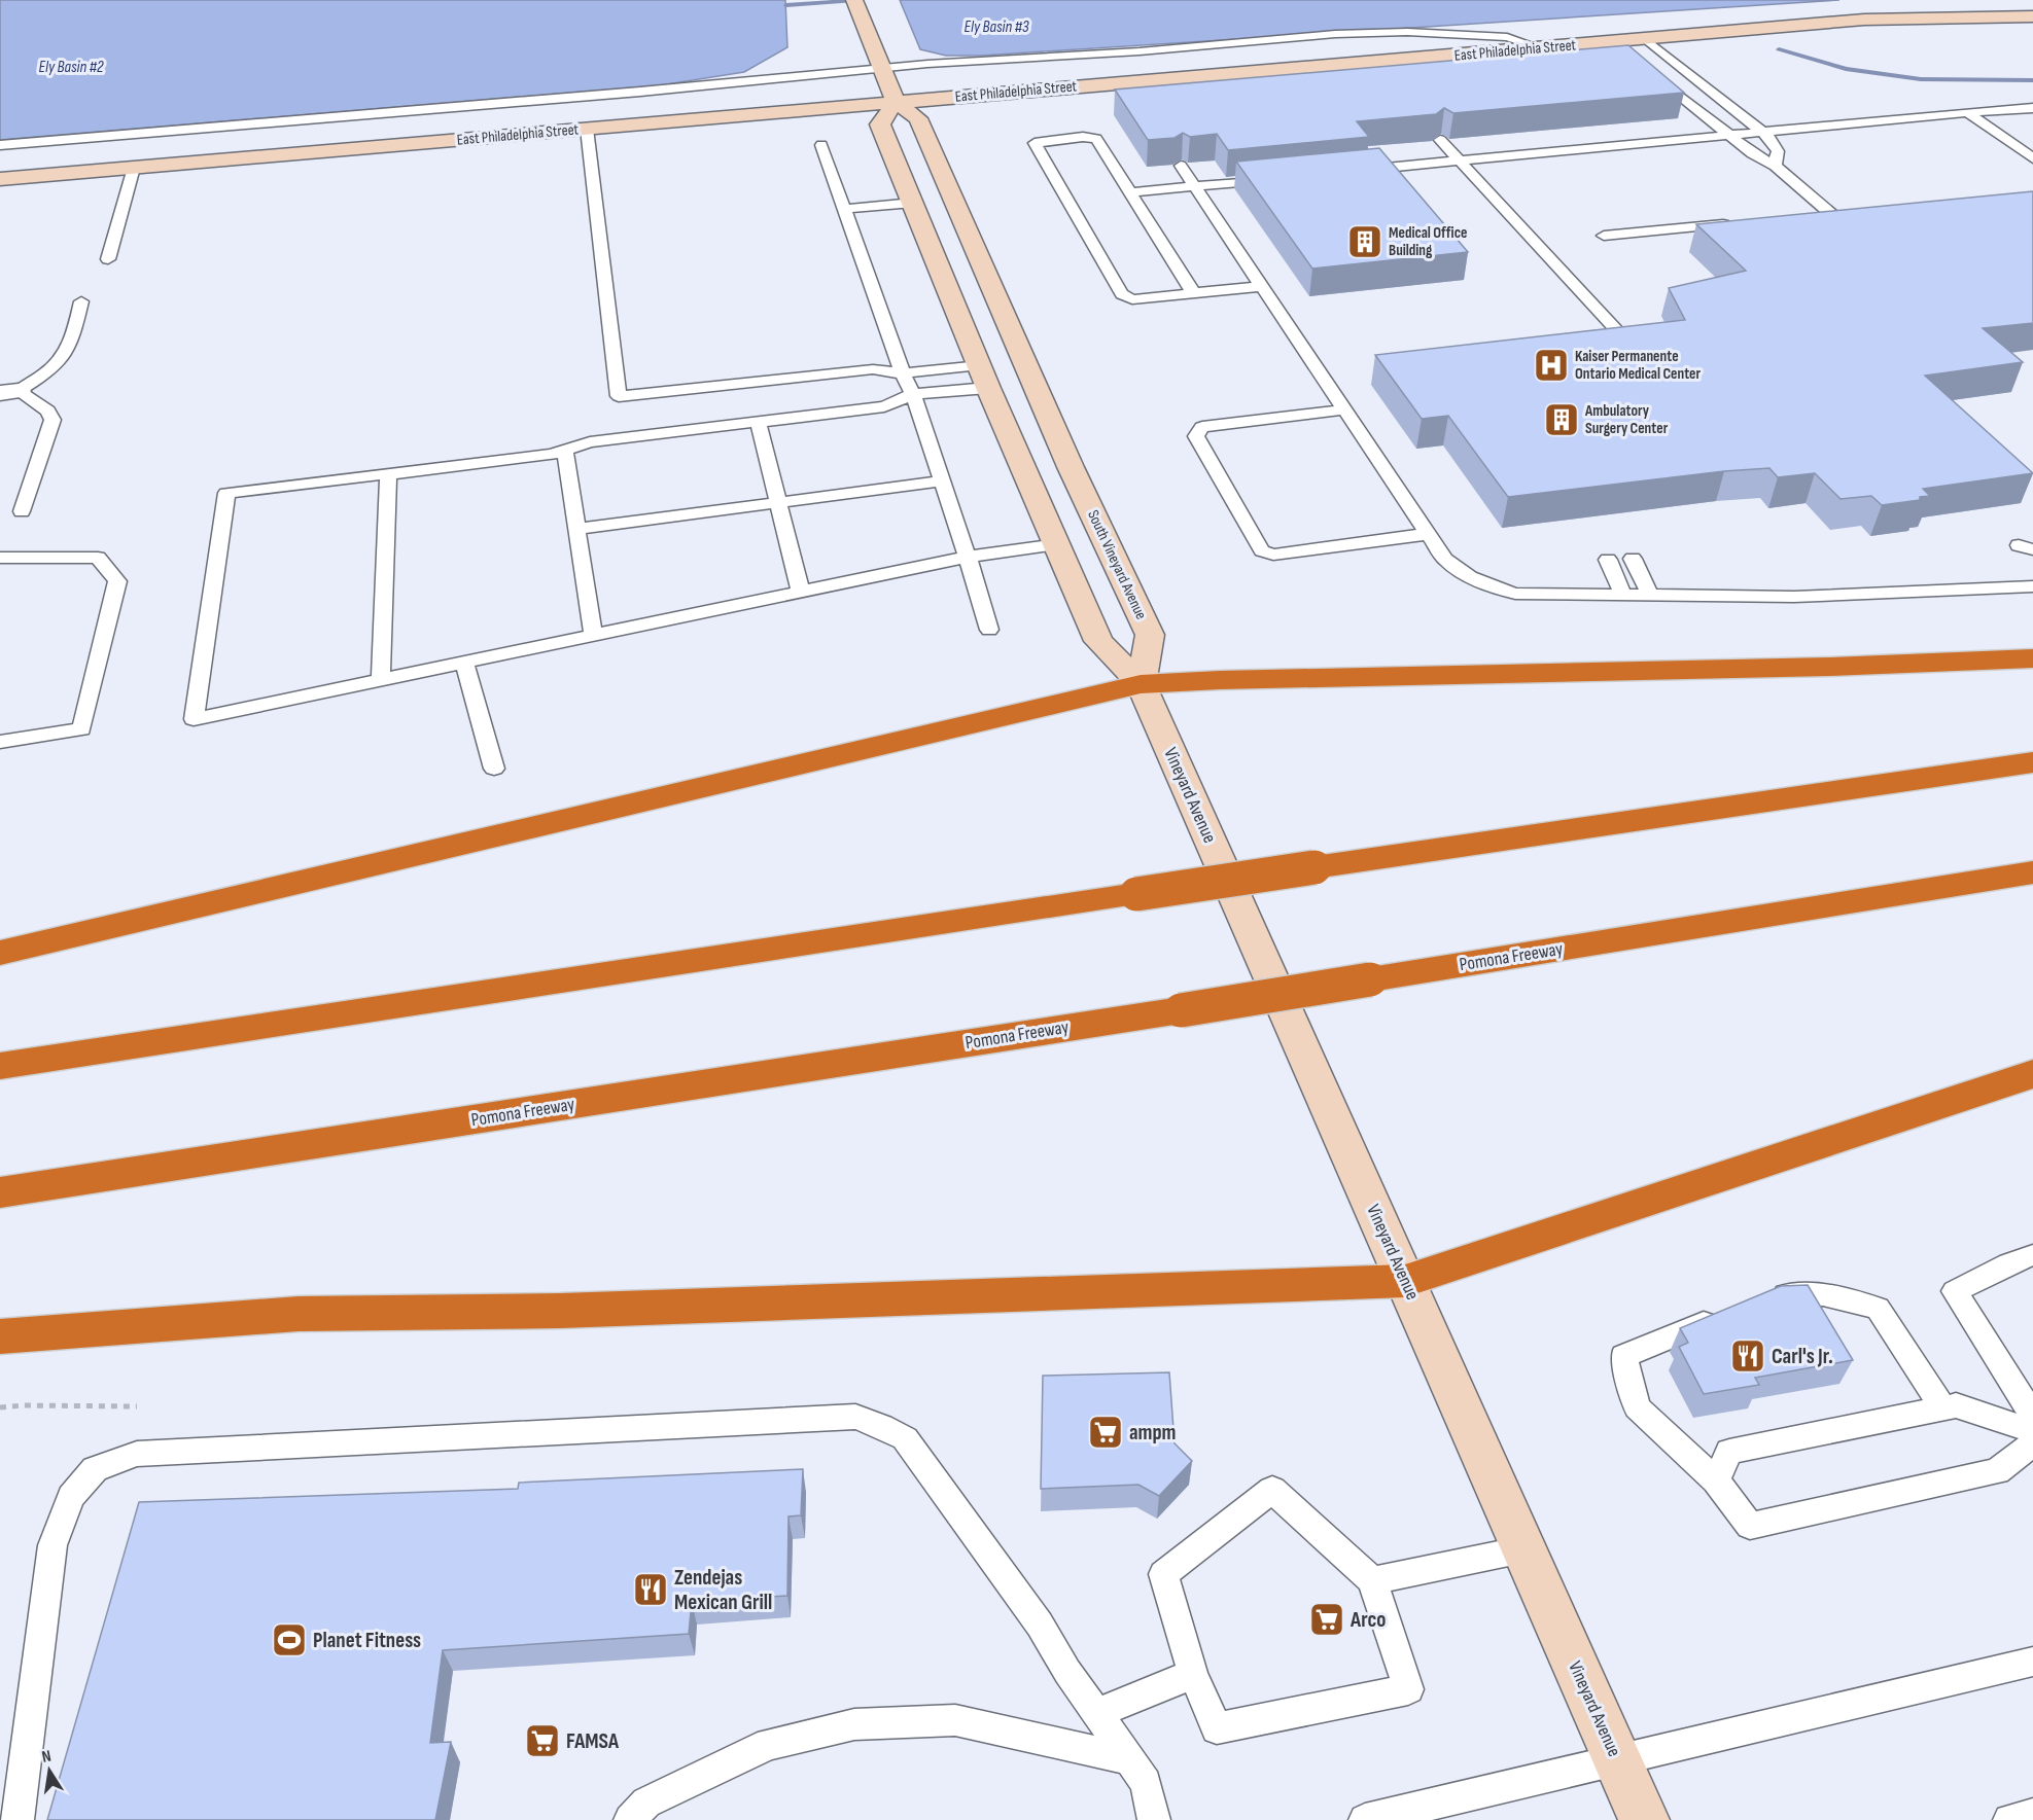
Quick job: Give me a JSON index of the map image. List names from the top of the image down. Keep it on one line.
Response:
{"streets":{"highway":["Pomona Freeway"],"main road":["East Philadelphia Street","South Vineyard Avenue","Vineyard Avenue"]},"crossings":[["East Philadelphia Street","South Vineyard Avenue"],["South Vineyard Avenue","Vineyard Avenue"]],"water":["Ely Basin #3","Ely Basin #2"],"places":{"building":["Medical Office Building","Ambulatory Surgery Center"],"hospital":["Kaiser Permanente Ontario Medical Center"],"restaurant":["Carl's Jr.","Zendejas Mexican Grill"],"supermarket":["ampm","Arco","FAMSA"],"sports":["Planet Fitness"]},"north":"top"}
